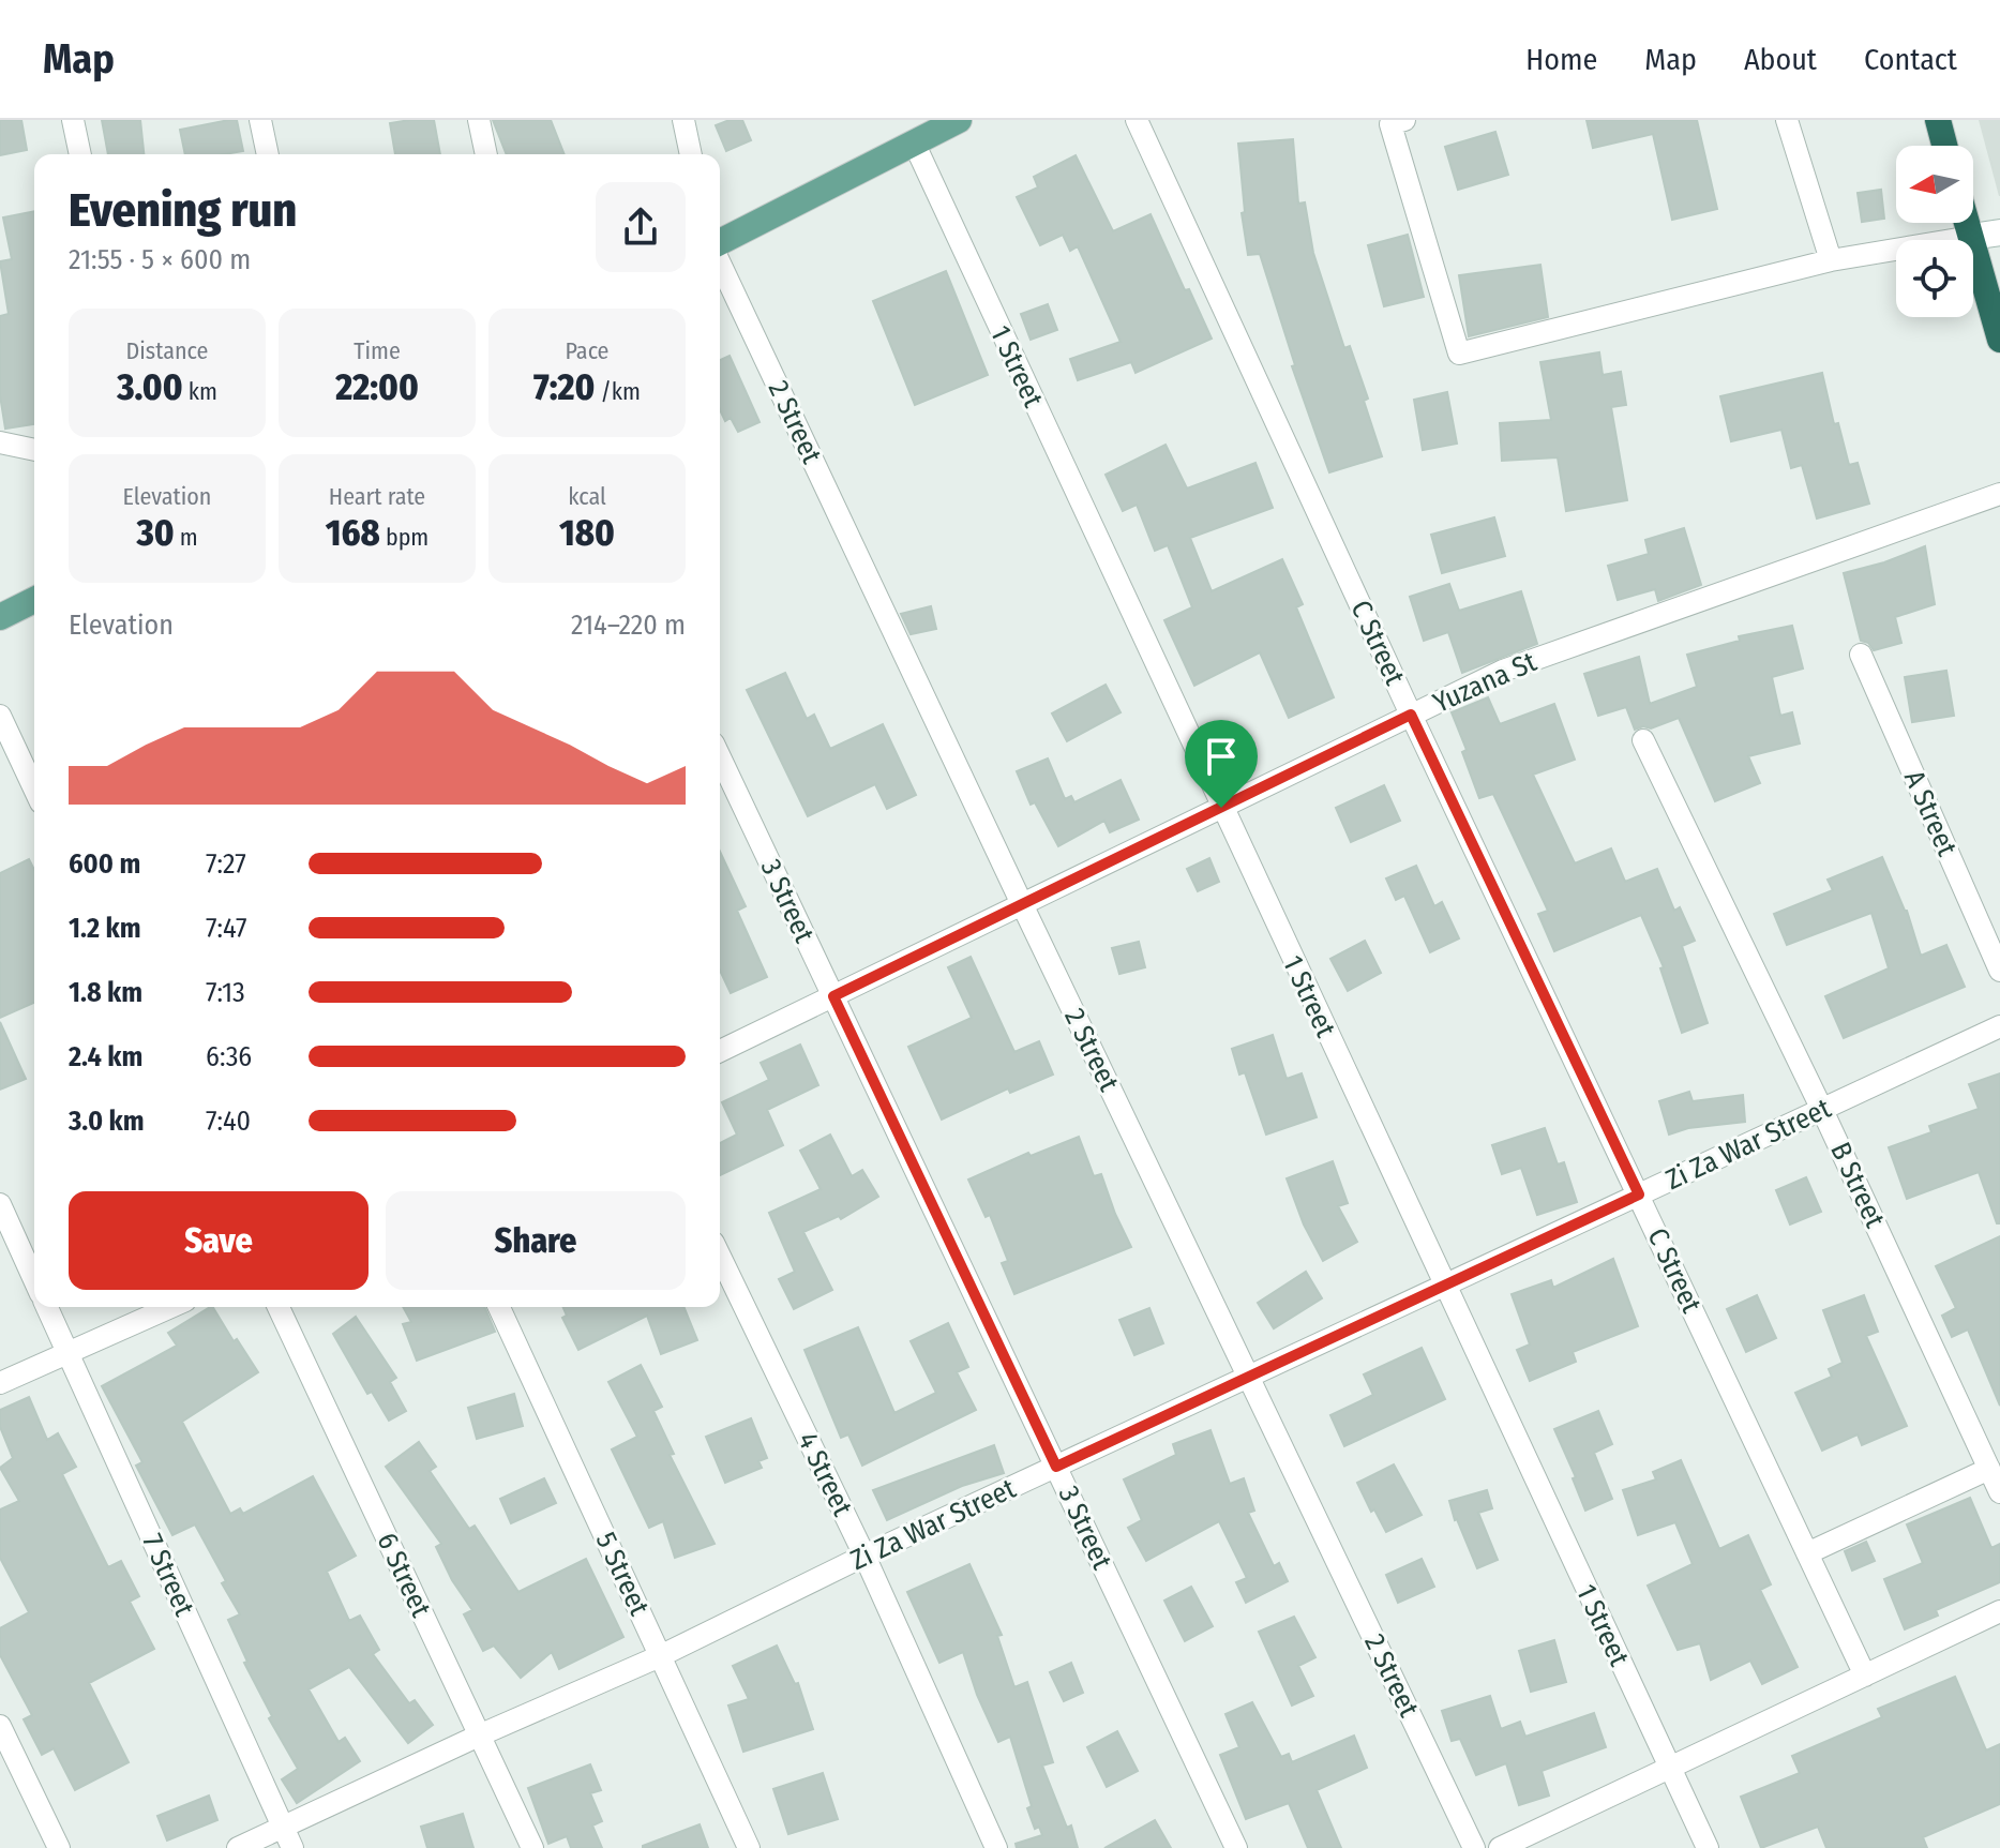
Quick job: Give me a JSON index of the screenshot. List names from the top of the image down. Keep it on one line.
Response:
{"streets":{"street":["1 Street","2 Street","C Street","Yuzana St","A Street","3 Street","Zi Za War Street","B Street","4 Street","5 Street","7 Street","6 Street"]},"crossings":[["1 Street","Yuzana St"],["1 Street","Zi Za War Street"],["2 Street","Yuzana St"],["2 Street","Zi Za War Street"],["C Street","Yuzana St"],["C Street","Zi Za War Street"],["Yuzana St","3 Street"],["3 Street","Zi Za War Street"],["Zi Za War Street","B Street"],["Zi Za War Street","4 Street"],["Zi Za War Street","5 Street"],["Zi Za War Street","7 Street"],["Zi Za War Street","6 Street"]],"north":"left","page":{"header":"Map","nav":["Home","Map","About","Contact"],"heading":["Evening run","21:55 · 5 × 600 m"],"stats":[["Distance","3.00 km"],["Time","22:00"],["Pace","7:20 /km"],["Elevation","30 m"],["Heart rate","168 bpm"],["kcal","180"]],"chart":["Elevation","214–220 m"],"list":[{"name":"600 m","note":"7:27"},{"name":"1.2 km","note":"7:47"},{"name":"1.8 km","note":"7:13"},{"name":"2.4 km","note":"6:36"},{"name":"3.0 km","note":"7:40"}],"buttons":["Save","Share"]}}
